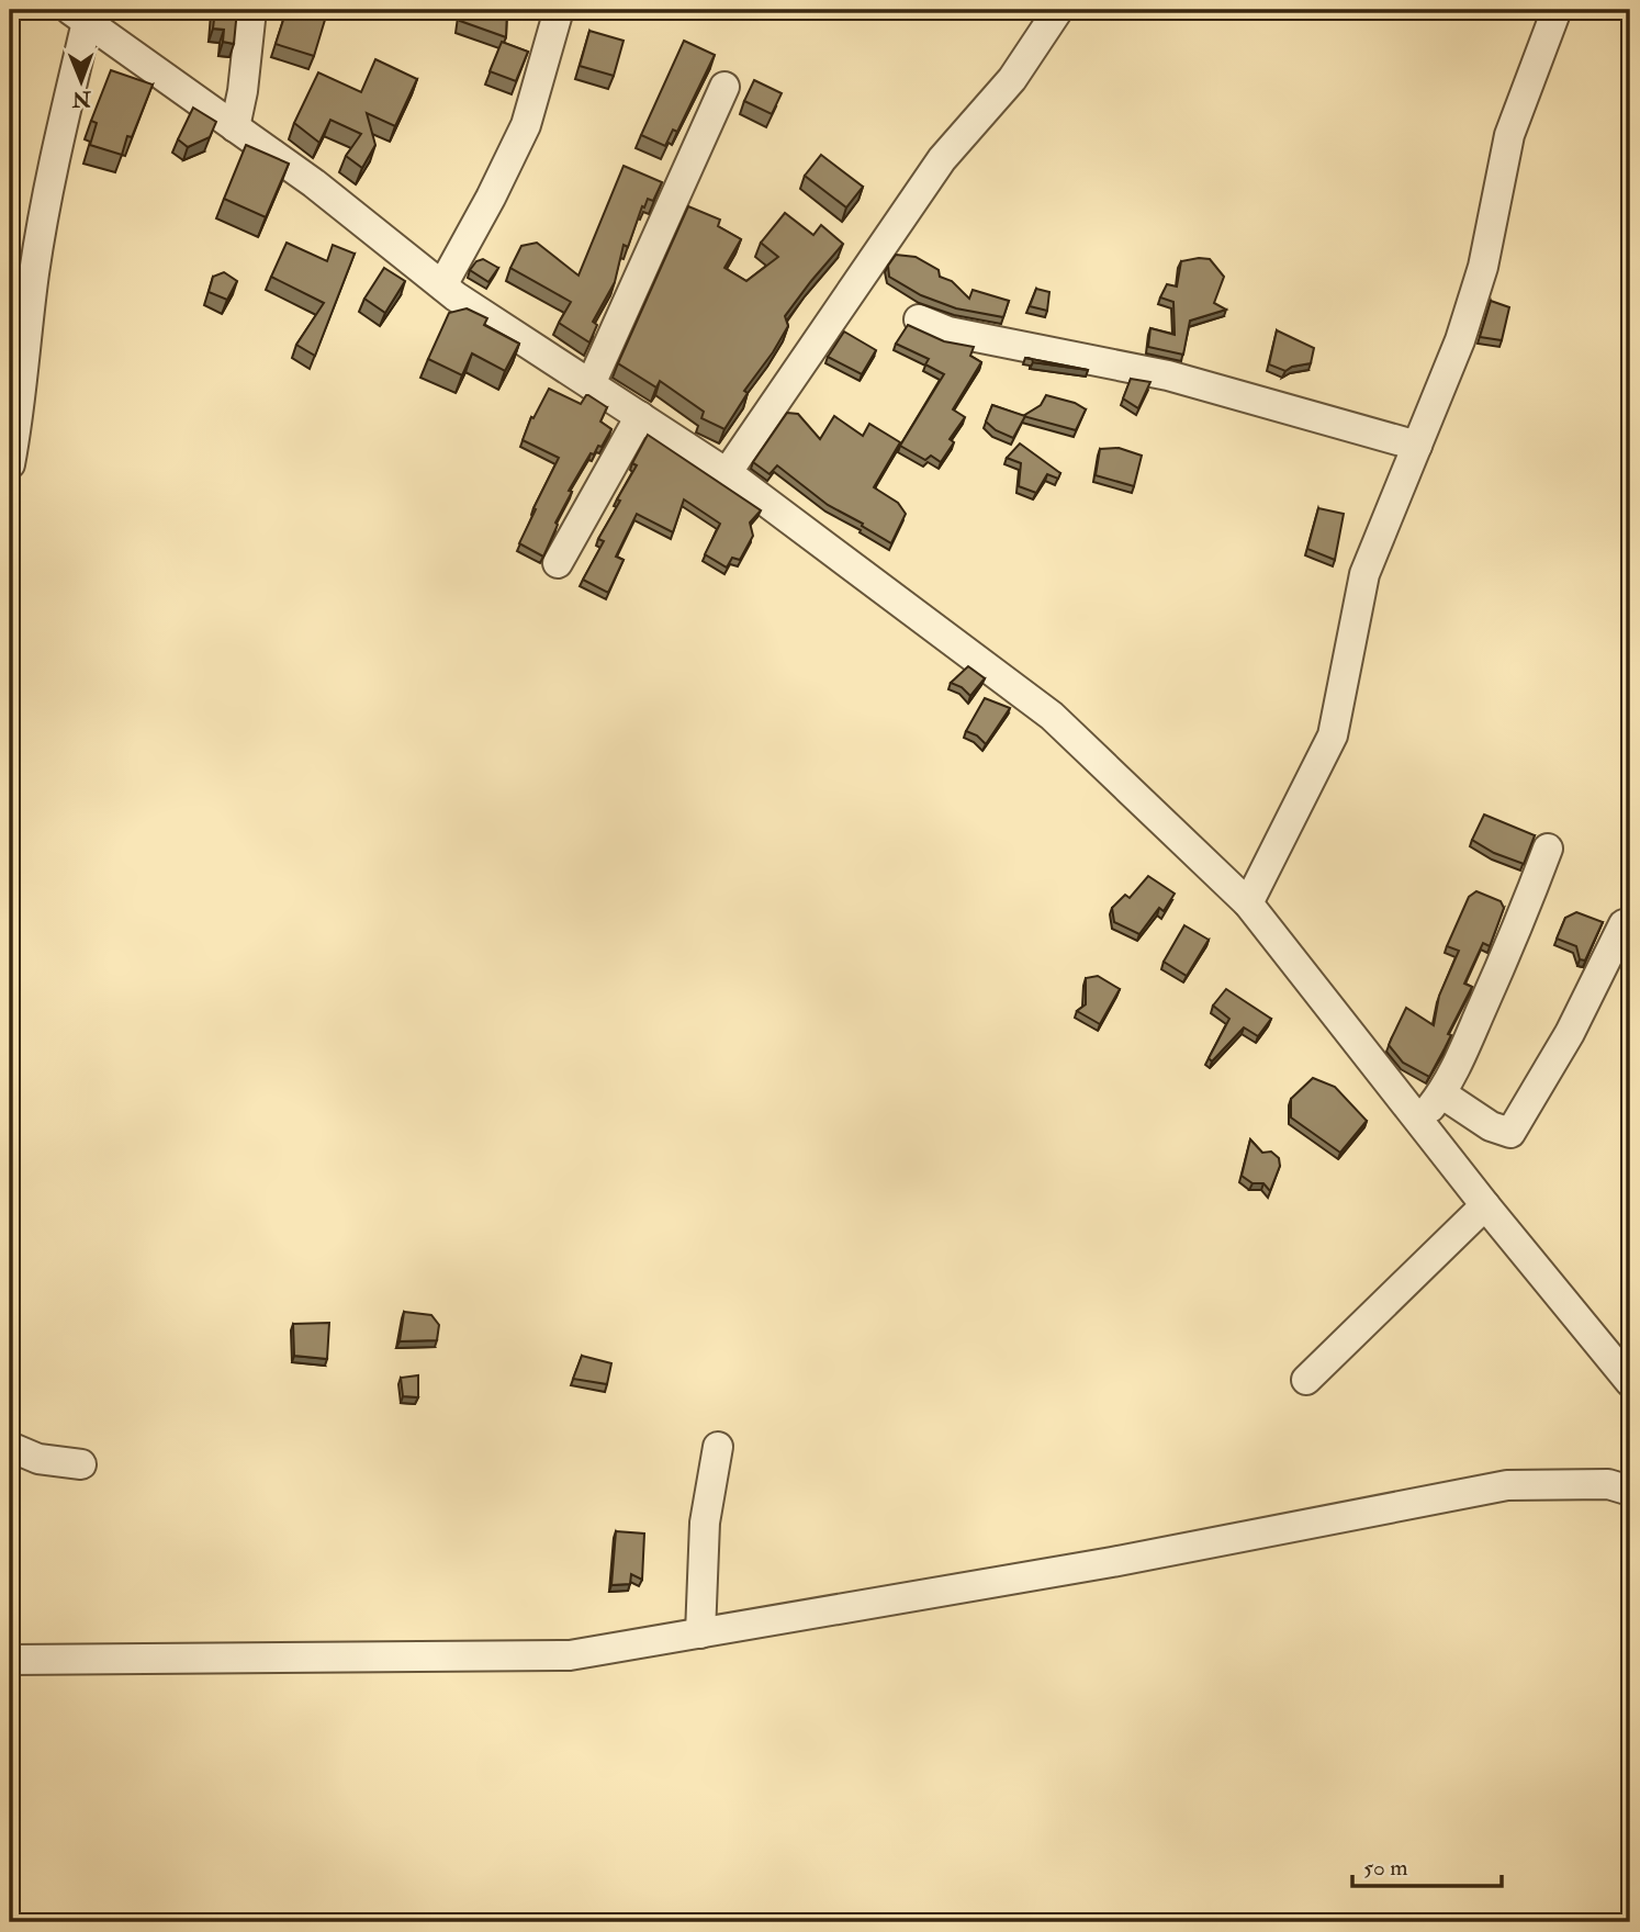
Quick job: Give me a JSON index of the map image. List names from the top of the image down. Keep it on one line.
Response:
{"scale_bar":"50 m","north":"bottom"}
